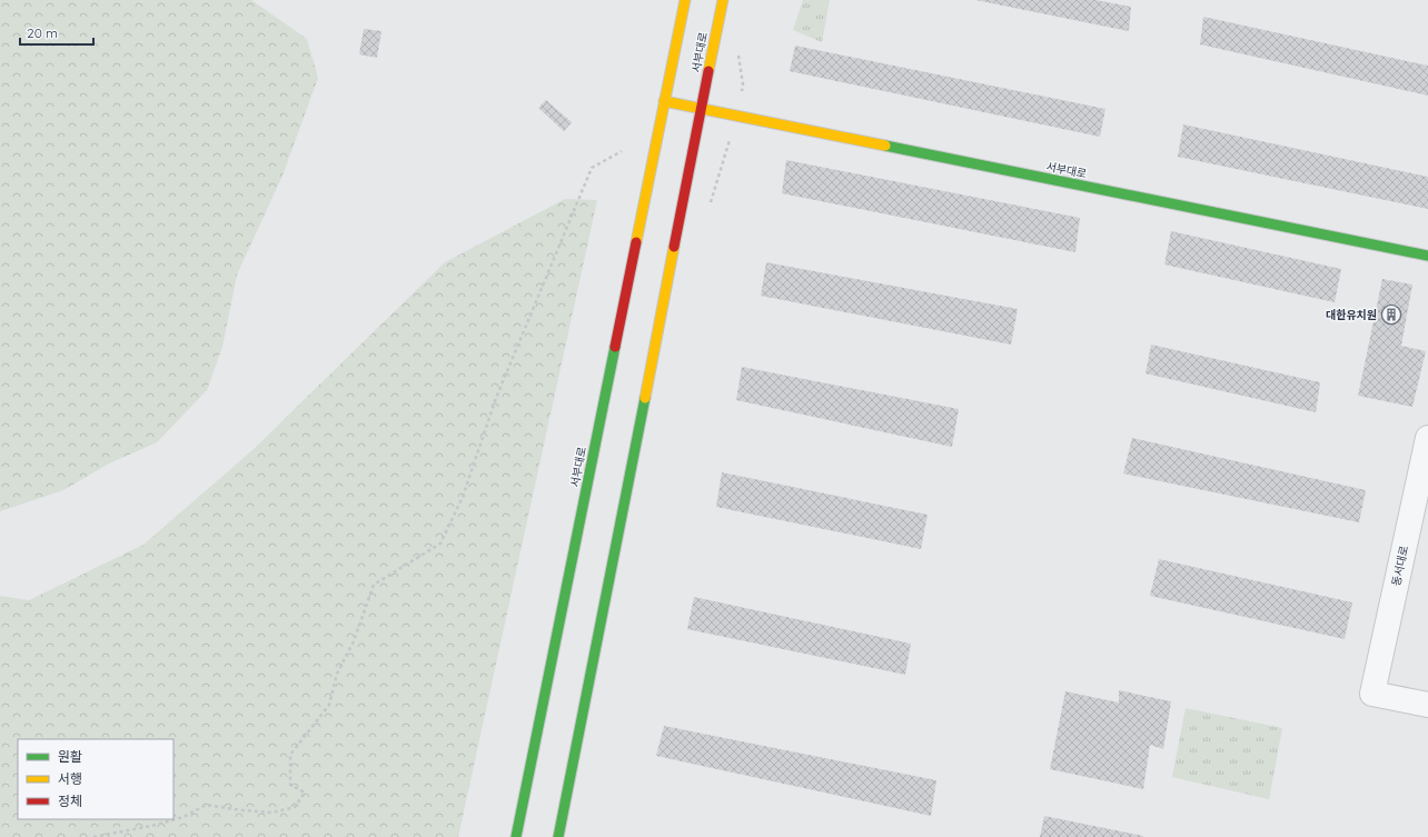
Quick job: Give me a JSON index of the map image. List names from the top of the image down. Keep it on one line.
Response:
{"streets":{"main road":["서부대로"],"street":["동서대로"]},"places":{"building":["대한유치원"]},"legend":["원활","서행","정체"],"scale_bar":"20 m"}
